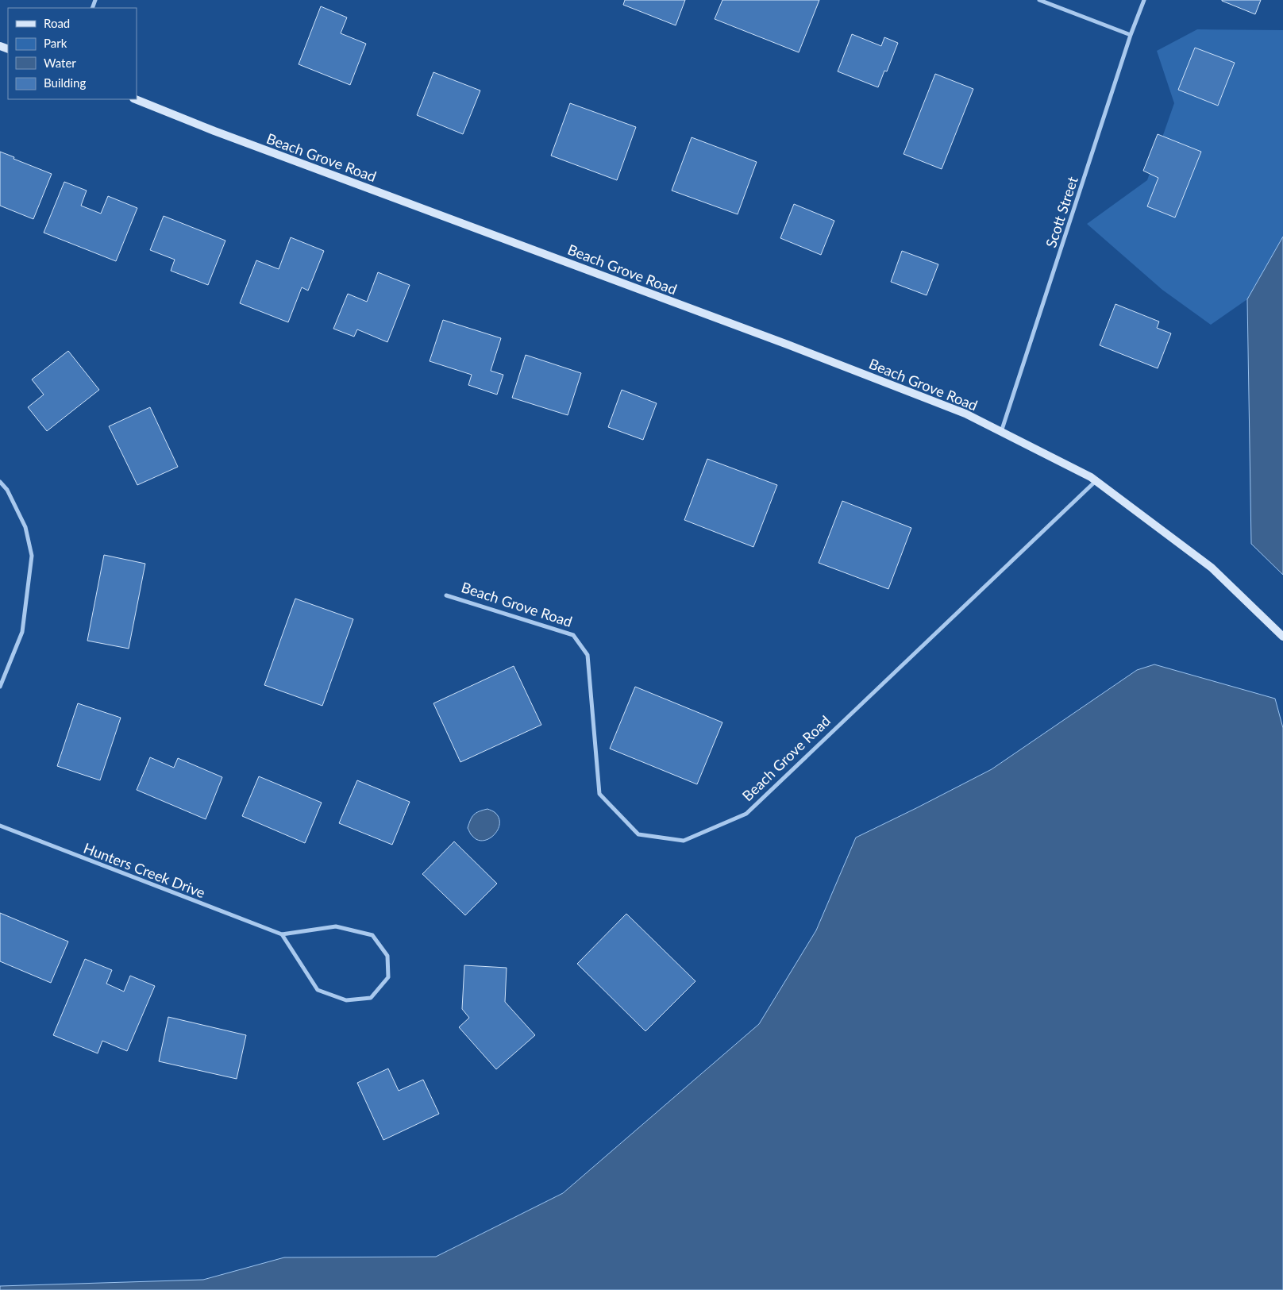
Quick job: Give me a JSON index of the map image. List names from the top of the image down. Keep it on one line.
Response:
{"streets":{"street":["Beach Grove Road","Scott Street","Hunters Creek Drive"]},"crossings":[["Beach Grove Road","Scott Street"]],"legend":["Road","Park","Water","Building"]}
